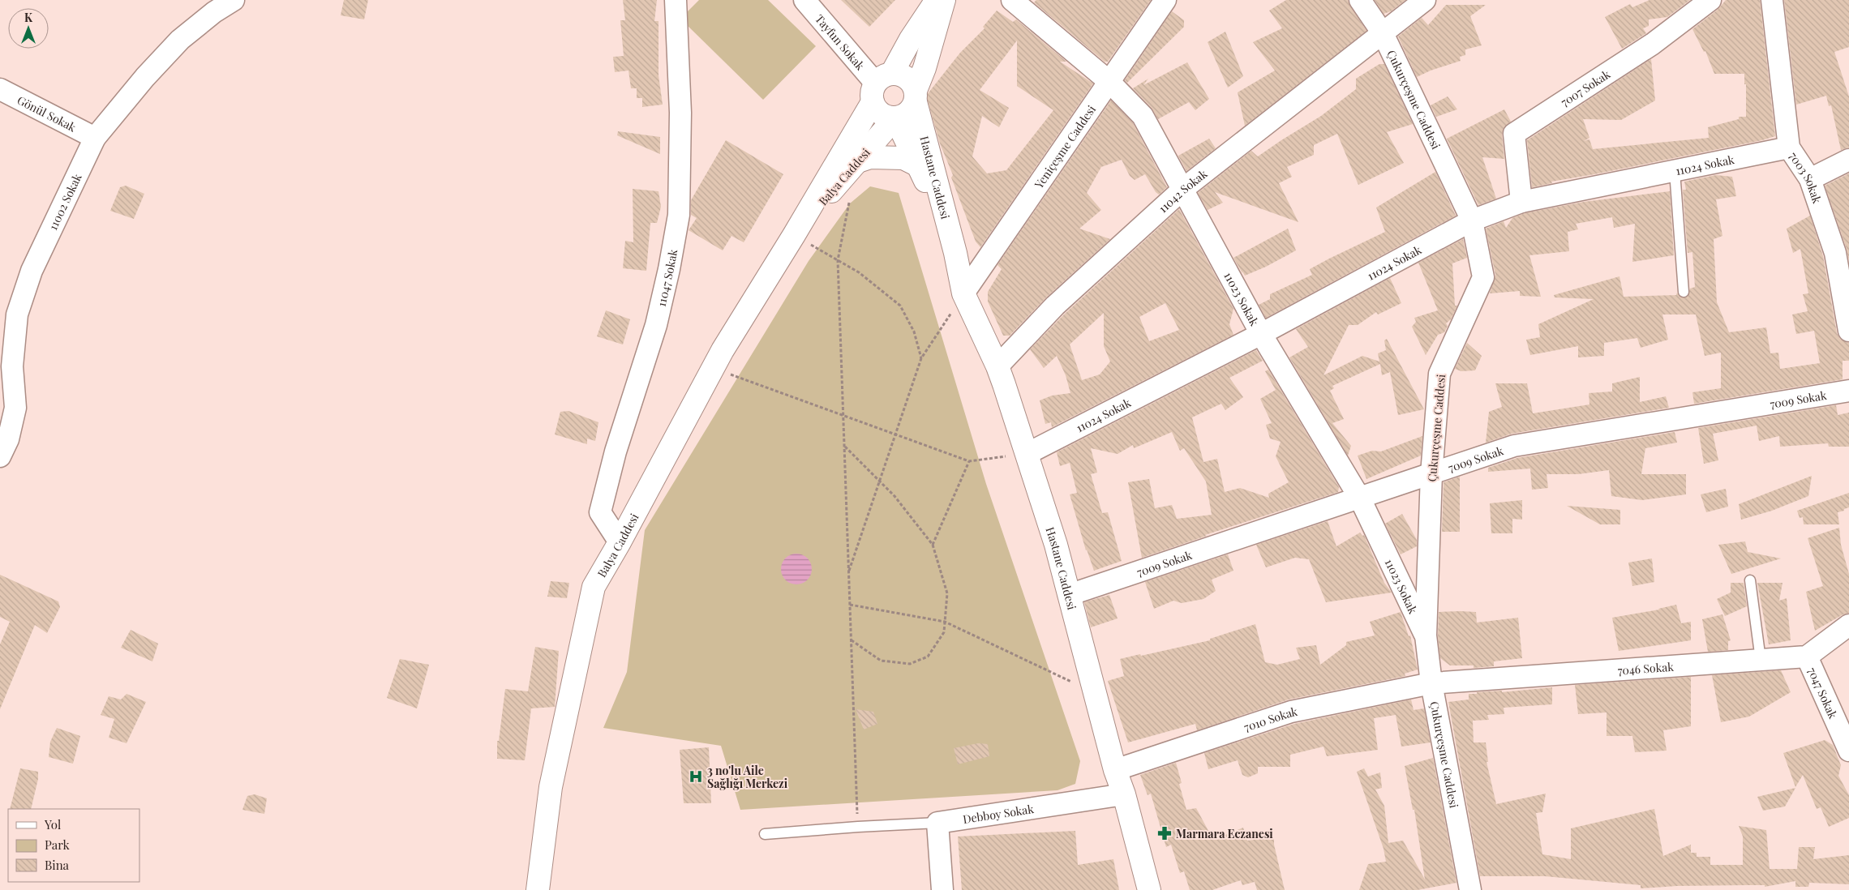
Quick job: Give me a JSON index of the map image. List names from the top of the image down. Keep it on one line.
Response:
{"streets":{"main road":["Balya Caddesi","Hastane Caddesi"],"street":["Tayfun Sokak","7007 Sokak","Çukurçeşme Caddesi","Gönül Sokak","Yeniçeşme Caddesi","11024 Sokak","7003 Sokak","11042 Sokak","11002 Sokak","11047 Sokak","11023 Sokak","7009 Sokak","7046 Sokak","7047 Sokak","7010 Sokak","Debboy Sokak"]},"crossings":[["Tayfun Sokak","Balya Caddesi"],["Tayfun Sokak","Hastane Caddesi"],["7007 Sokak","11024 Sokak"],["Çukurçeşme Caddesi","11024 Sokak"],["Çukurçeşme Caddesi","11042 Sokak"],["Çukurçeşme Caddesi","11023 Sokak"],["Çukurçeşme Caddesi","7009 Sokak"],["Çukurçeşme Caddesi","7046 Sokak"],["Çukurçeşme Caddesi","7010 Sokak"],["Gönül Sokak","11002 Sokak"],["Yeniçeşme Caddesi","Hastane Caddesi"],["Yeniçeşme Caddesi","11023 Sokak"],["11024 Sokak","Hastane Caddesi"],["11024 Sokak","7003 Sokak"],["11024 Sokak","11023 Sokak"],["Balya Caddesi","Hastane Caddesi"],["Balya Caddesi","11047 Sokak"],["Hastane Caddesi","11042 Sokak"],["Hastane Caddesi","7009 Sokak"],["Hastane Caddesi","7010 Sokak"],["Hastane Caddesi","Debboy Sokak"],["11042 Sokak","11023 Sokak"],["11023 Sokak","7009 Sokak"],["7046 Sokak","7047 Sokak"],["7046 Sokak","7010 Sokak"]],"places":{"hospital":["3 no'lu Aile Sağlığı Merkezi"],"pharmacy":["Marmara Eczanesi"]},"legend":["Yol","Park","Bina"],"north":"top"}
